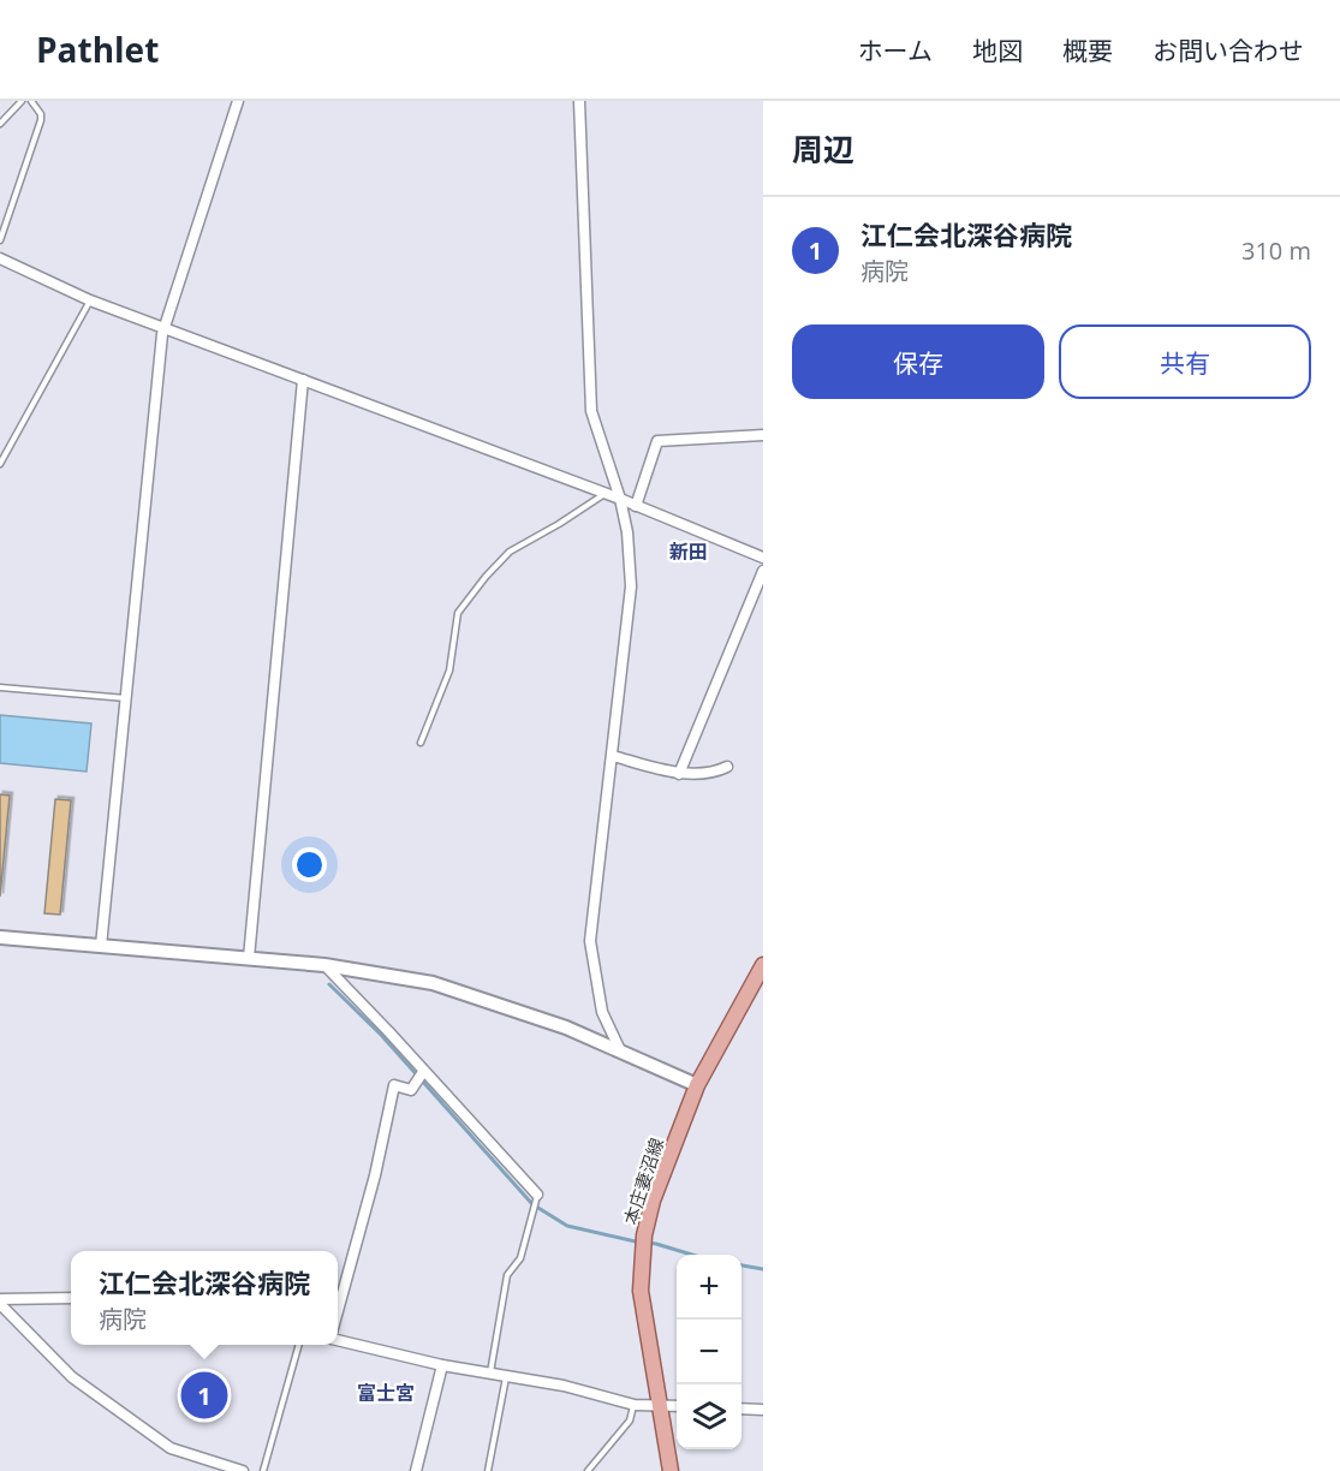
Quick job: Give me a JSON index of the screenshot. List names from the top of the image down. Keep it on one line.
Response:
{"streets":{"main road":["本庄妻沼線"]},"districts":["新田","富士宮"],"page":{"header":"Pathlet","nav":["ホーム","地図","概要","お問い合わせ"],"heading":"周辺","list":[{"mark":"1","name":"江仁会北深谷病院","note":"病院","value":"310 m"}],"buttons":["保存","共有"],"popup":["江仁会北深谷病院","病院"],"map_buttons":["+","−"],"pins":"1"}}
